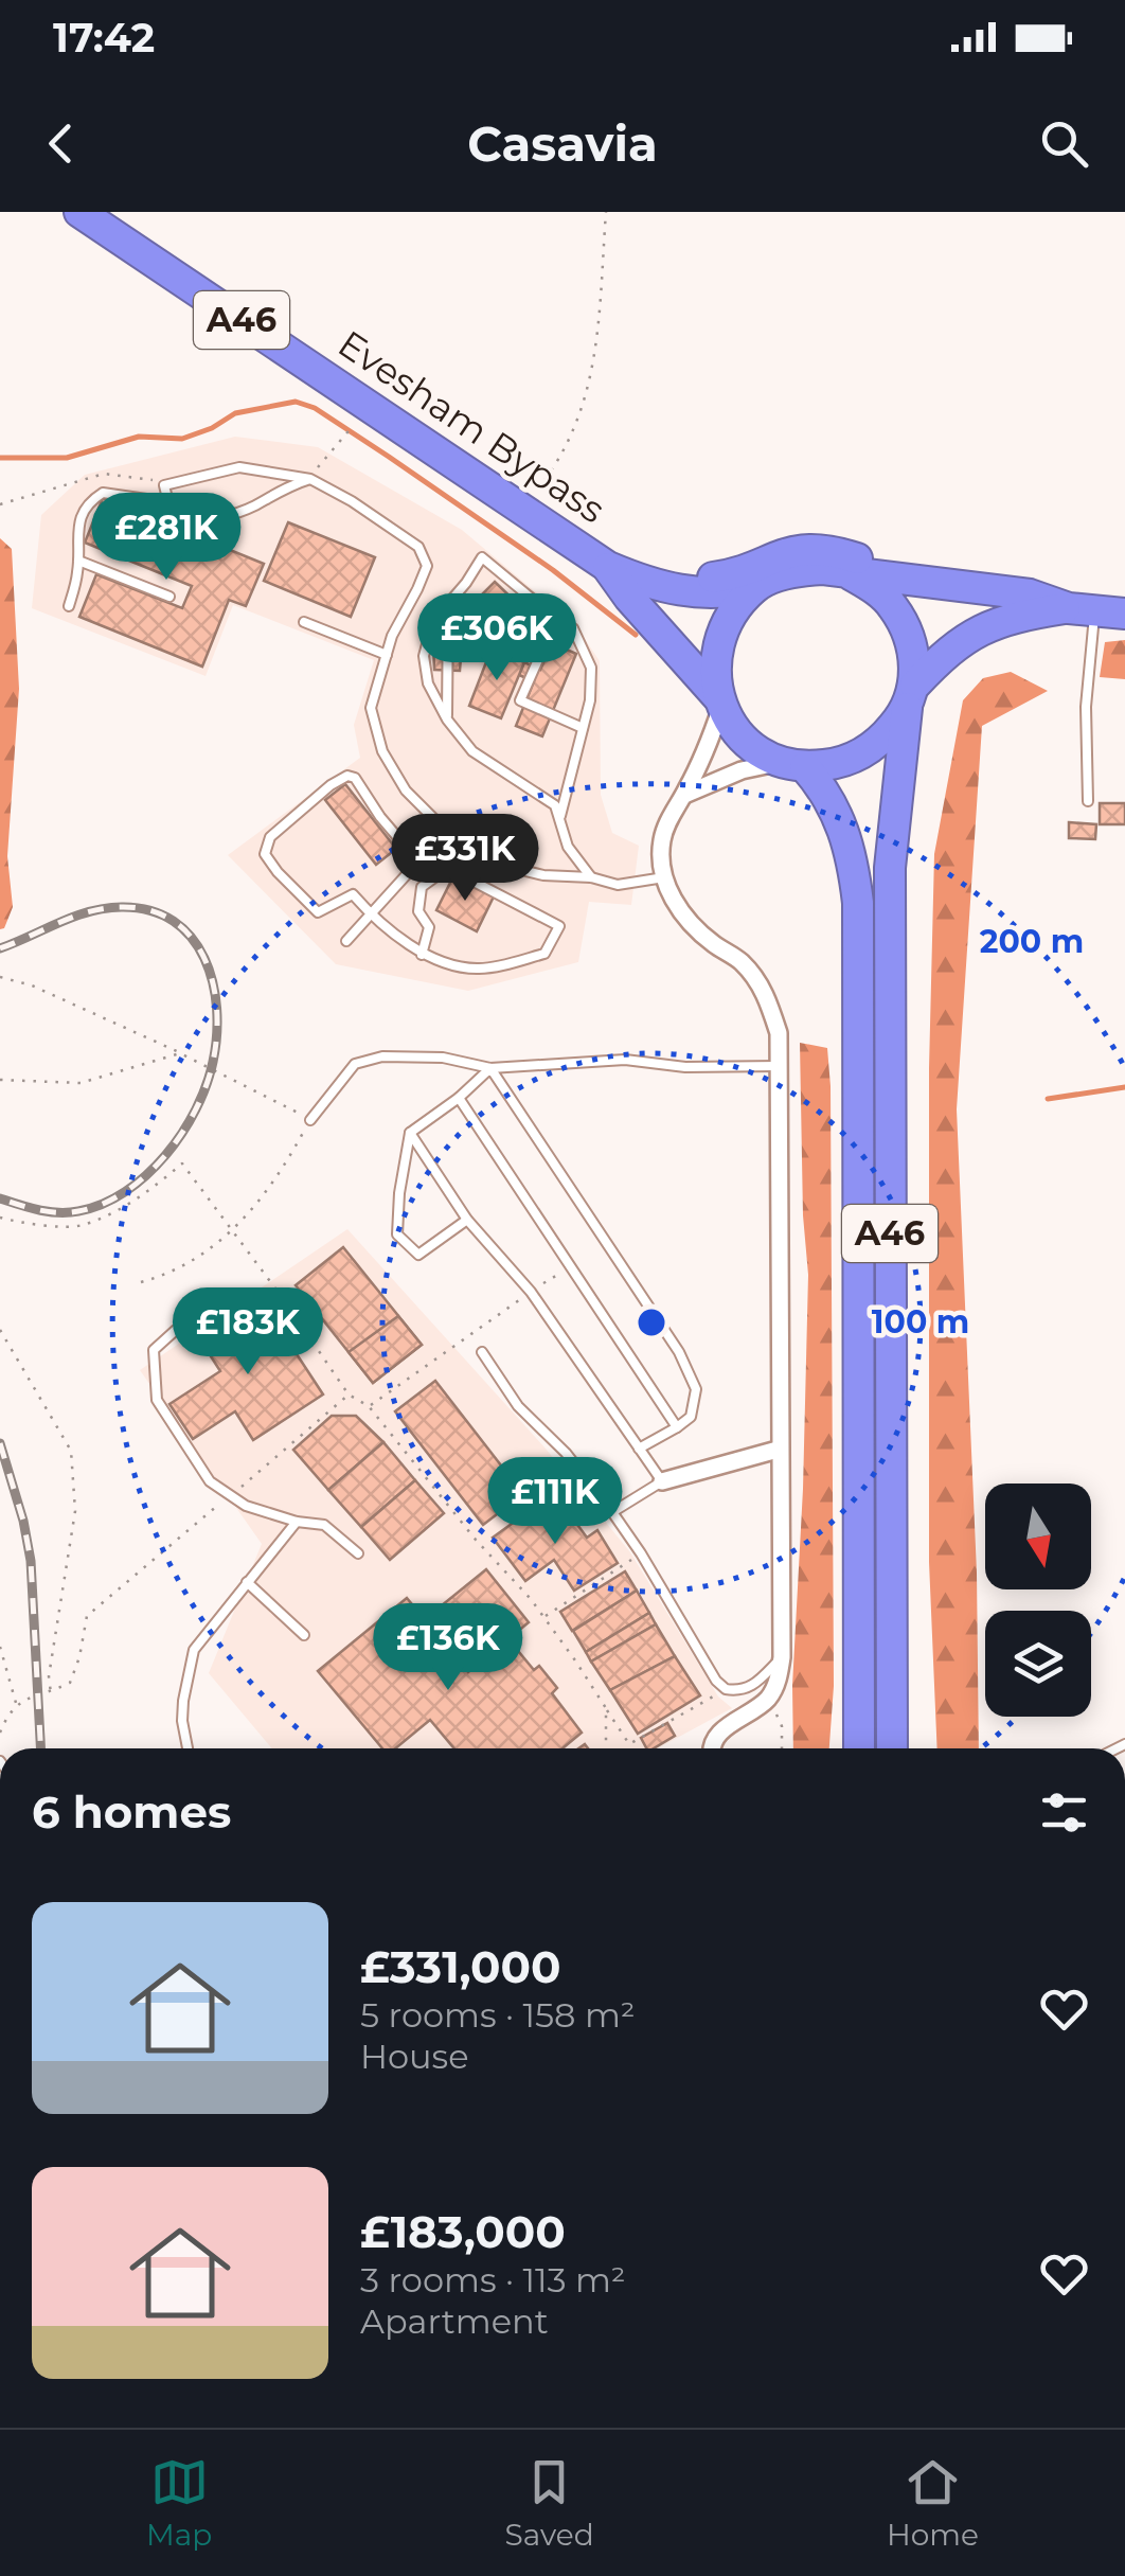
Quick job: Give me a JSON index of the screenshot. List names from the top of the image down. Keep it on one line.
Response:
{"streets":{"highway":["A46","Evesham Bypass"]},"crossings":[["A46","Evesham Bypass"]],"north":"bottom","page":{"status":"17:42","header":"Casavia","price":["£281K","£306K","£331K","£183K","£111K","£136K"],"heading":"6 homes","list":[{"name":"£331,000","note":"5 rooms · 158 m² · House"},{"name":"£183,000","note":"3 rooms · 113 m² · Apartment"}],"tabs":["Map","Saved","Home"]},"rings":["200 m","100 m"]}
